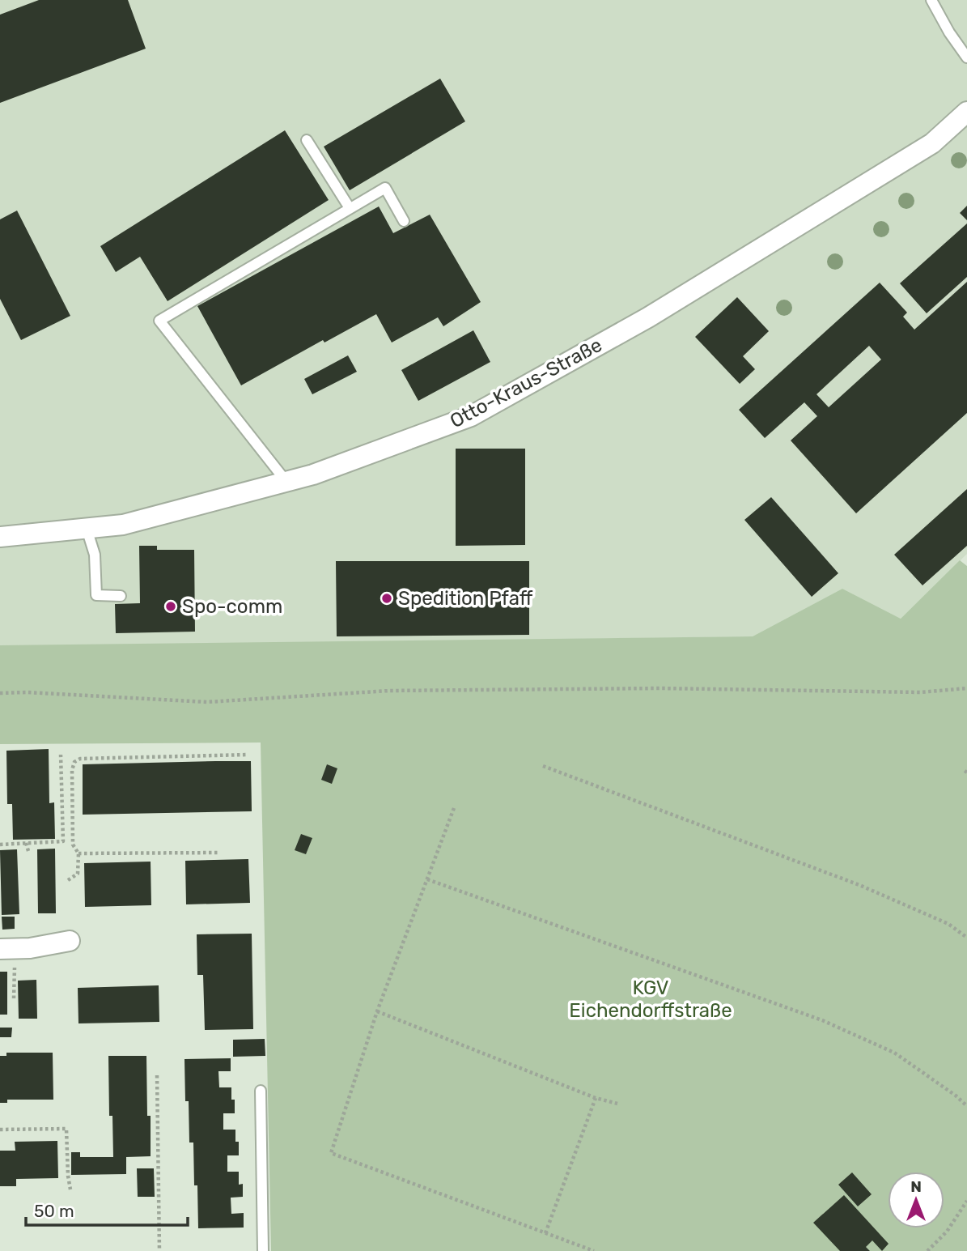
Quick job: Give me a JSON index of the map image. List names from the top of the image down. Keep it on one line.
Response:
{"streets":{"street":["Otto-Kraus-Straße"]},"parks":["KGV Eichendorffstraße"],"places":["Spedition Pfaff","Spo-comm"],"scale_bar":"50 m","north":"top"}
